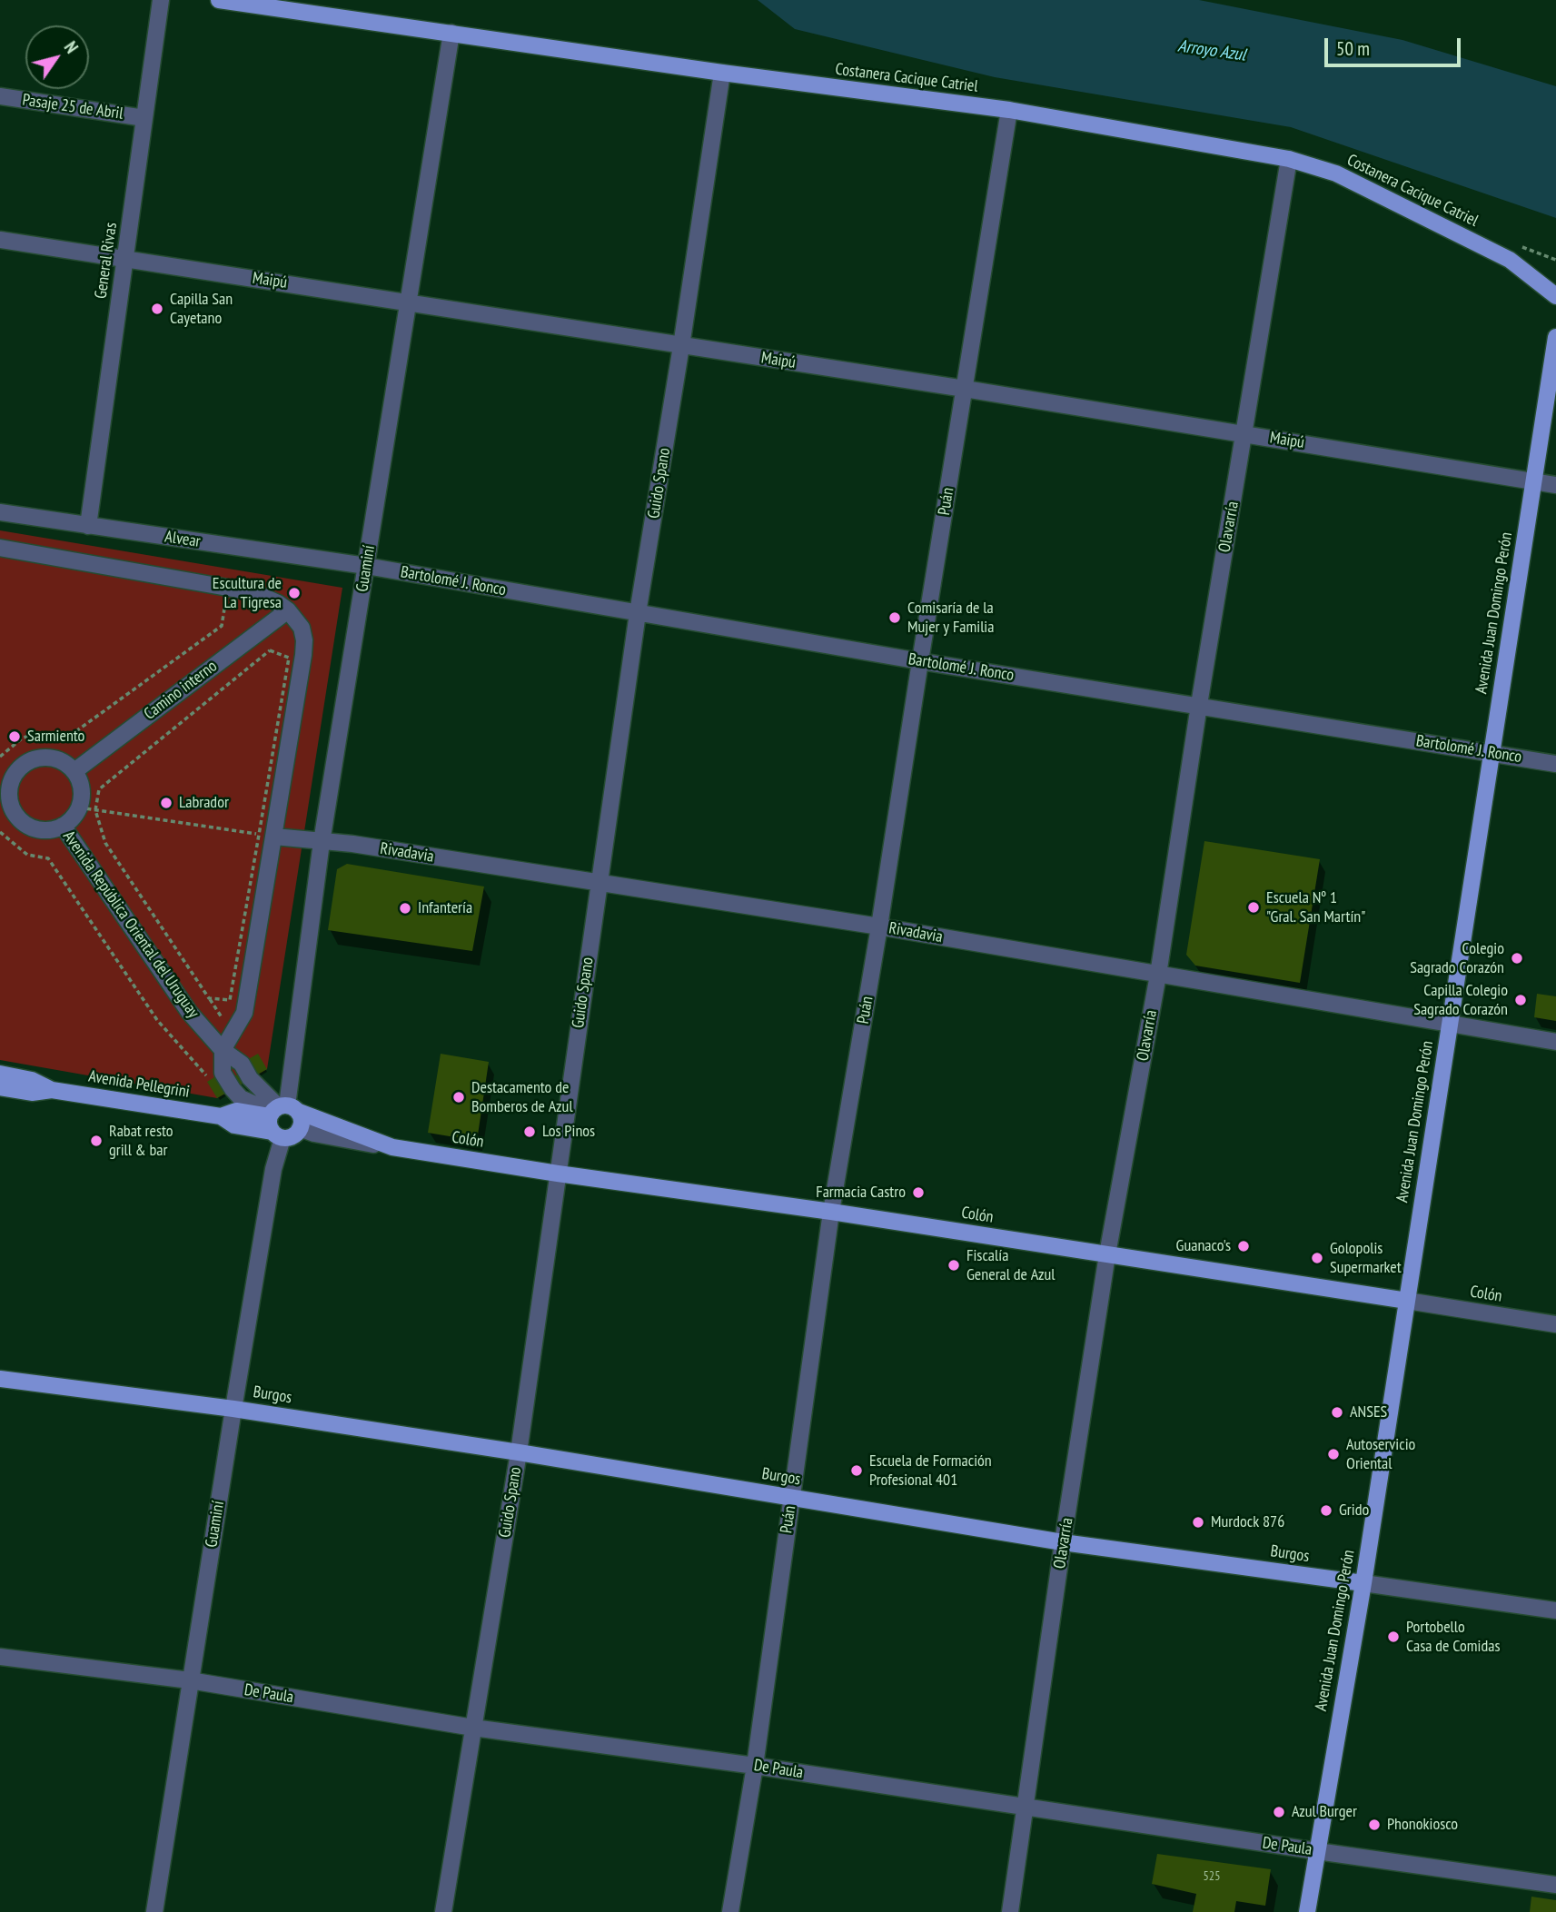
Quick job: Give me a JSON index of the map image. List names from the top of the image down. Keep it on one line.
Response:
{"streets":{"main road":["Costanera Cacique Catriel","Avenida Juan Domingo Perón","Avenida Pellegrini","Colón","Burgos"],"street":["Pasaje 25 de Abril","General Rivas","Maipú","Guido Spano","Puán","Olavarría","Alvear","Guaminí","Bartolomé J. Ronco","Camino interno","Rivadavia","Avenida República Oriental del Uruguay","De Paula"]},"crossings":[["Costanera Cacique Catriel","Guido Spano"],["Costanera Cacique Catriel","Puán"],["Costanera Cacique Catriel","Olavarría"],["Costanera Cacique Catriel","Guaminí"],["Pasaje 25 de Abril","General Rivas"],["General Rivas","Maipú"],["General Rivas","Alvear"],["Maipú","Guido Spano"],["Maipú","Puán"],["Maipú","Olavarría"],["Maipú","Guaminí"],["Maipú","Avenida Juan Domingo Perón"],["Guido Spano","Bartolomé J. Ronco"],["Guido Spano","Rivadavia"],["Guido Spano","Colón"],["Guido Spano","Burgos"],["Guido Spano","De Paula"],["Puán","Bartolomé J. Ronco"],["Puán","Rivadavia"],["Puán","Colón"],["Puán","Burgos"],["Puán","De Paula"],["Olavarría","Bartolomé J. Ronco"],["Olavarría","Rivadavia"],["Olavarría","Colón"],["Olavarría","Burgos"],["Olavarría","De Paula"],["Alvear","Guaminí"],["Alvear","Bartolomé J. Ronco"],["Guaminí","Bartolomé J. Ronco"],["Guaminí","Rivadavia"],["Guaminí","Avenida República Oriental del Uruguay"],["Guaminí","Avenida Pellegrini"],["Guaminí","Colón"],["Guaminí","Burgos"],["Guaminí","De Paula"],["Bartolomé J. Ronco","Avenida Juan Domingo Perón"],["Avenida Juan Domingo Perón","Rivadavia"],["Avenida Juan Domingo Perón","Colón"],["Avenida Juan Domingo Perón","Burgos"],["Avenida Juan Domingo Perón","De Paula"],["Camino interno","Avenida República Oriental del Uruguay"],["Avenida República Oriental del Uruguay","Avenida Pellegrini"],["Avenida República Oriental del Uruguay","Colón"],["Avenida Pellegrini","Colón"]],"water":["Arroyo Azul"],"places":["Capilla San Cayetano","Escultura de La Tigresa","Comisaría de la Mujer y Familia","Sarmiento","Labrador","Escuela Nº 1 \"Gral. San Martín\"","Infantería","Colegio Sagrado Corazón","Capilla Colegio Sagrado Corazón","Destacamento de Bomberos de Azul","Los Pinos","Rabat resto grill & bar","Farmacia Castro","Guanaco's","Golopolis Supermarket","Fiscalía General de Azul","ANSES","Autoservicio Oriental","Escuela de Formación Profesional 401","Grido","Murdock 876","Portobello Casa de Comidas","Azul Burger","Phonokiosco"],"house_numbers":["525"],"scale_bar":"50 m","north":"top right"}
